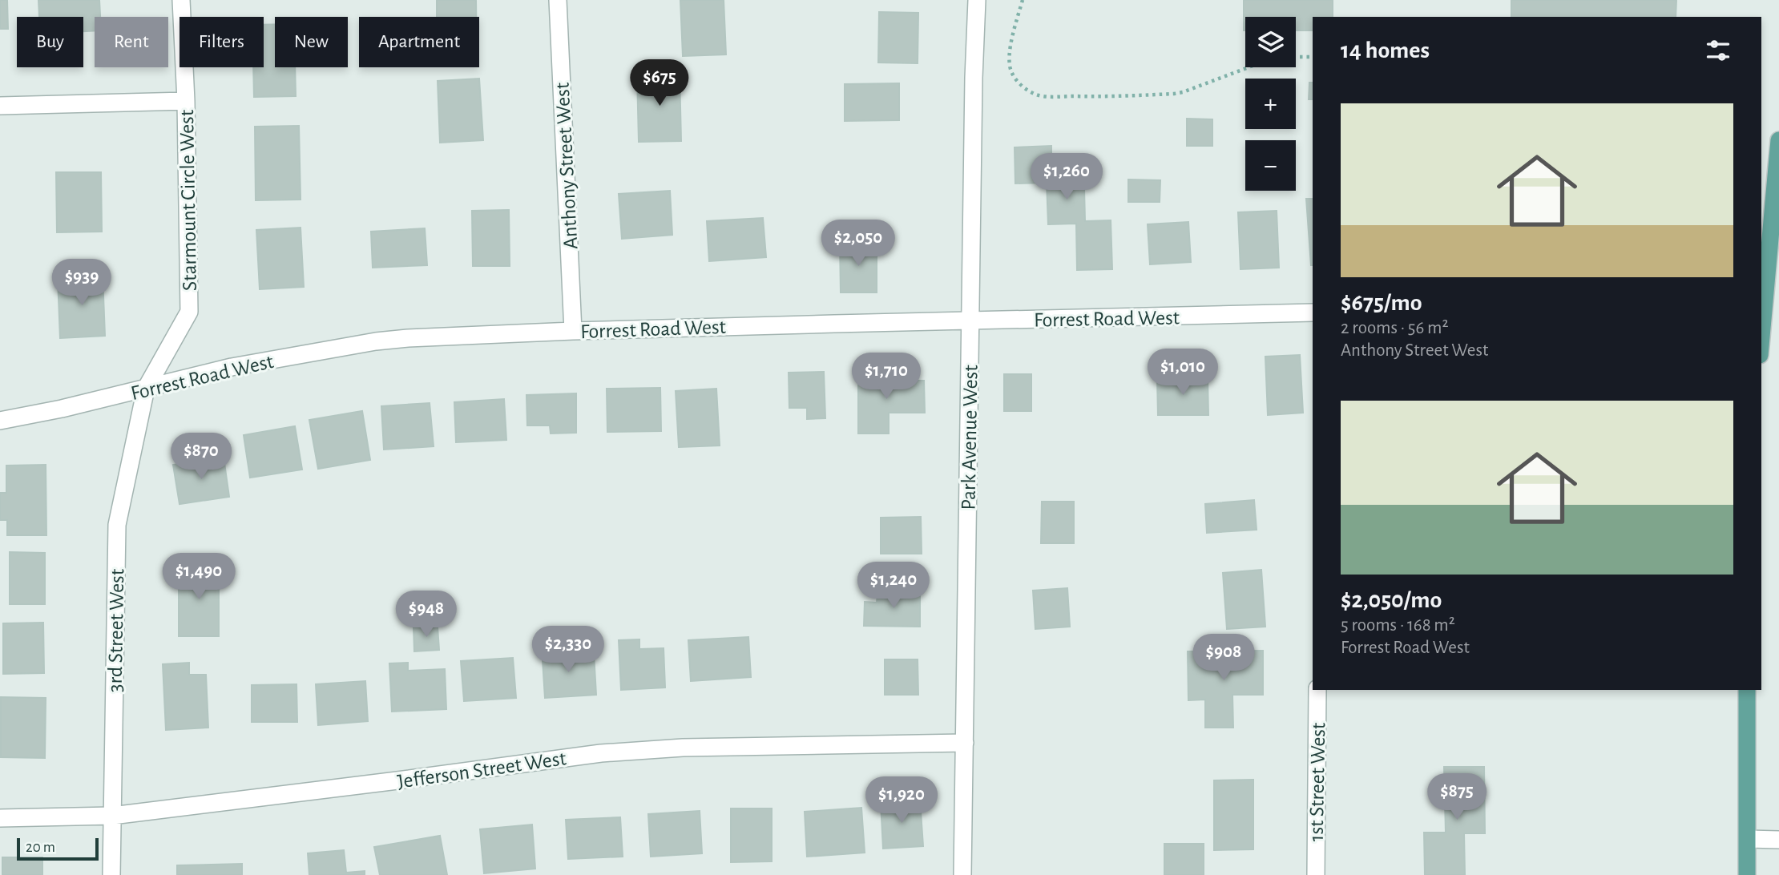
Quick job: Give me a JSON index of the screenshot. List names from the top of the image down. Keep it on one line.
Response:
{"streets":{"street":["Anthony Street West","Starmount Circle West","Forrest Road West","Park Avenue West","3rd Street West","Jefferson Street West","1st Street West"]},"crossings":[["Anthony Street West","Forrest Road West"],["Starmount Circle West","Forrest Road West"],["Starmount Circle West","3rd Street West"],["Forrest Road West","Park Avenue West"],["Forrest Road West","3rd Street West"],["Park Avenue West","Jefferson Street West"],["3rd Street West","Jefferson Street West"]],"scale_bar":"20 m","page":{"map_buttons":["+","−"],"chip":["Buy","Rent","Filters","New","Apartment"],"heading":"14 homes","price":["$675","$1,260","$2,050","$939","$1,010","$1,710","$870","$1,490","$1,240","$948","$2,330","$908","$875","$1,920"],"list":[{"name":"$675/mo","note":"2 rooms · 56 m² · Anthony Street West"},{"name":"$2,050/mo","note":"5 rooms · 168 m² · Forrest Road West"}],"scale":"20 m"}}
